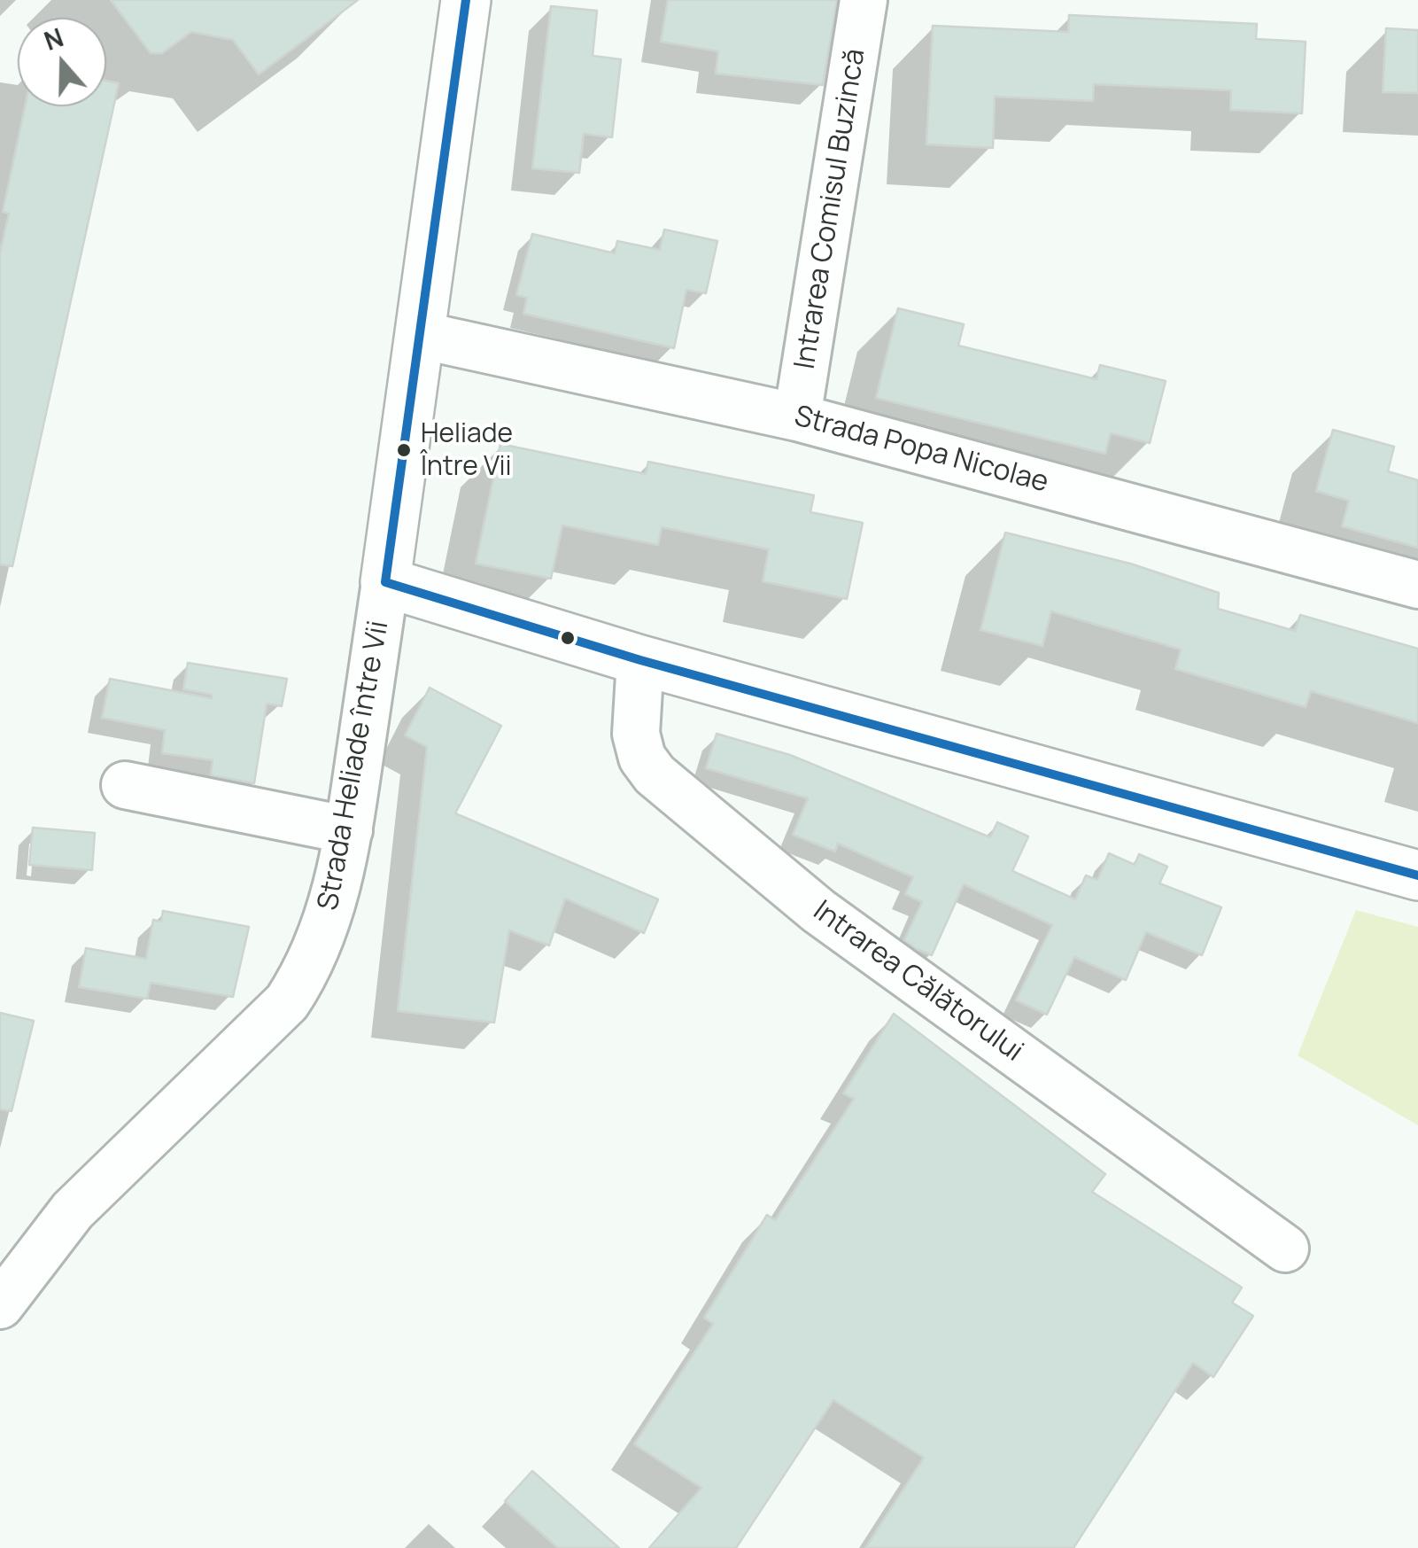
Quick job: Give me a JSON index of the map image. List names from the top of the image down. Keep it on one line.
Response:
{"streets":{"main road":["Strada Heliade între Vii"],"street":["Intrarea Comisul Buzincă","Strada Popa Nicolae","Intrarea Călătorului"]},"crossings":[["Intrarea Comisul Buzincă","Strada Popa Nicolae"],["Strada Popa Nicolae","Strada Heliade între Vii"]],"places":["Heliade Între Vii"],"north":"top"}
